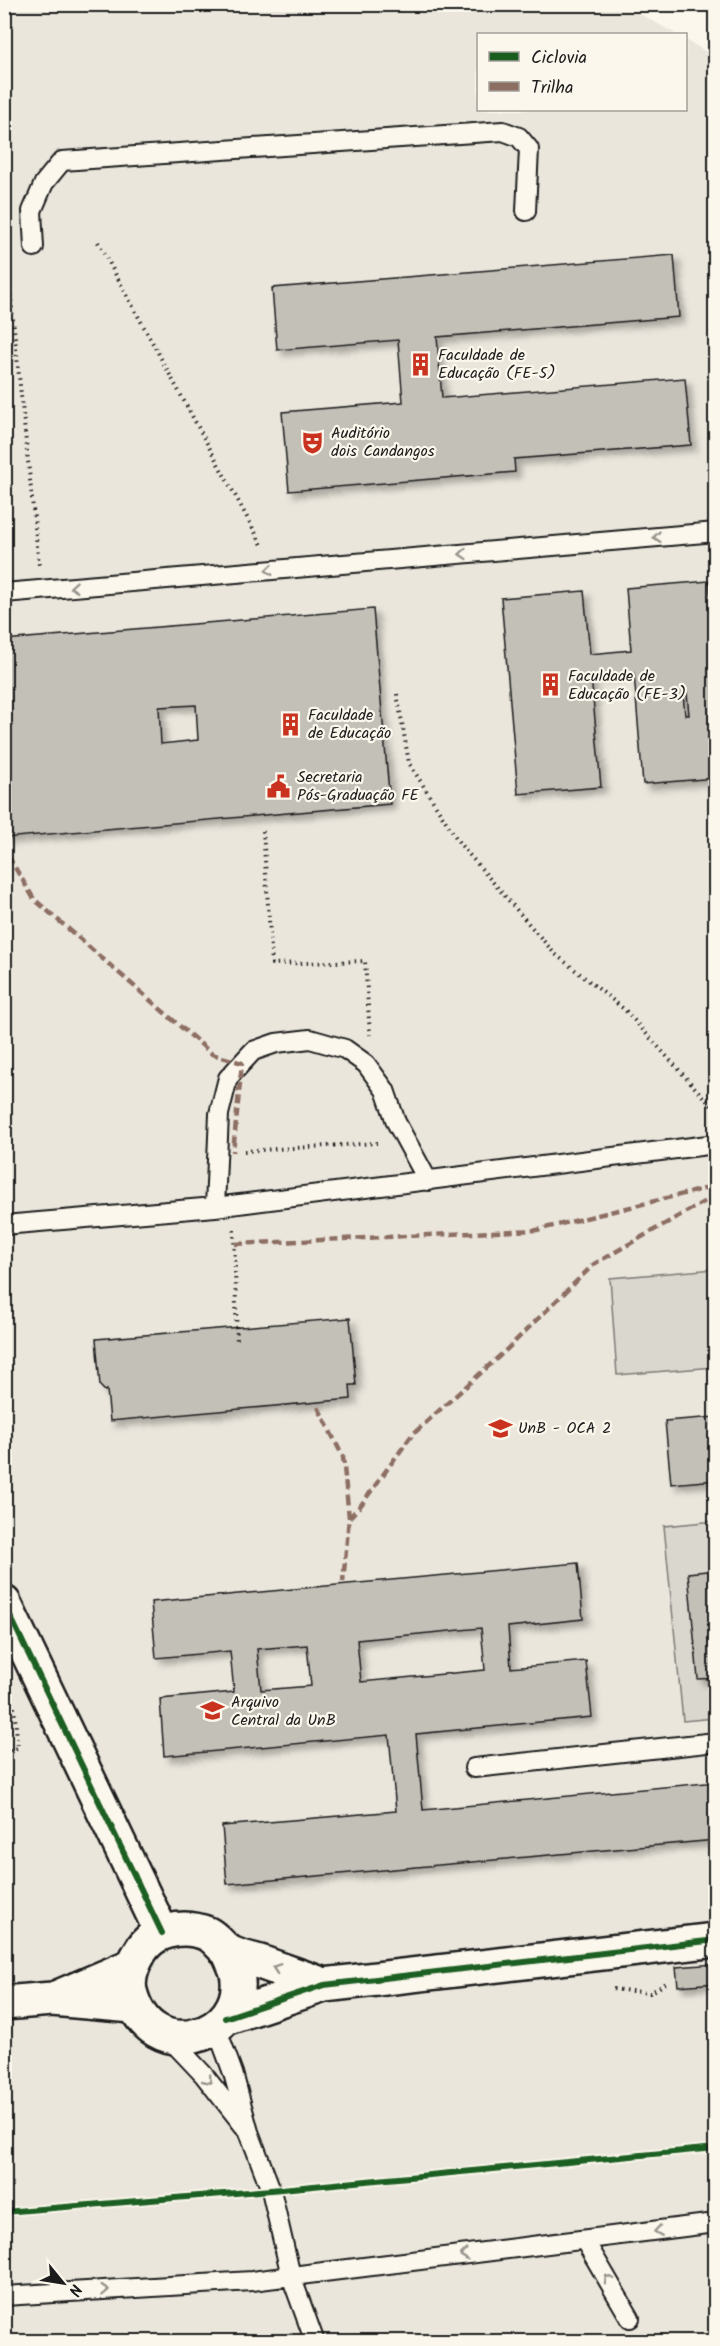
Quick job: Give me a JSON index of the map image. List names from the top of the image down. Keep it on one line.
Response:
{"places":{"building":["Faculdade de Educação (FE-5)","Faculdade de Educação (FE-3)","Faculdade de Educação"],"theatre":["Auditório dois Candangos"],"public building":["Secretaria Pós-Graduação FE"],"school or university":["UnB - OCA 2","Arquivo Central da UnB"]},"legend":["Ciclovia","Trilha"],"north":"bottom right"}
